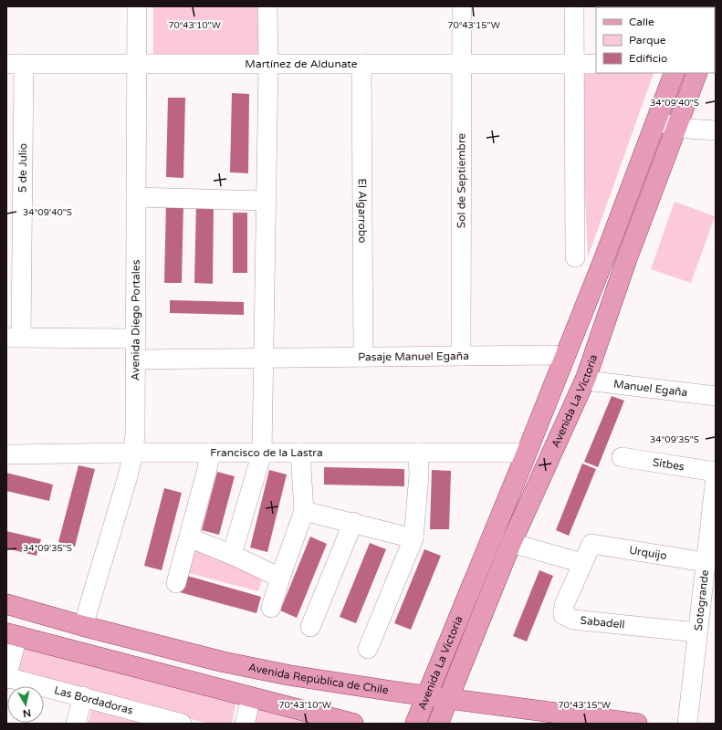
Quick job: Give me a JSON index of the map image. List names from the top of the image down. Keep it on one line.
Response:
{"streets":{"main road":["Avenida La Victoria","Avenida República de Chile"],"street":["Martínez de Aldunate","5 de Julio","Sol de Septiembre","El Algarrobo","Avenida Diego Portales","Pasaje Manuel Egaña","Manuel Egaña","Francisco de la Lastra","Sitbes","Urquijo","Sotogrande","Sabadell","Las Bordadoras"]},"crossings":[["Martínez de Aldunate","5 de Julio"],["Martínez de Aldunate","Sol de Septiembre"],["Martínez de Aldunate","El Algarrobo"],["Martínez de Aldunate","Avenida Diego Portales"],["Sol de Septiembre","Pasaje Manuel Egaña"],["El Algarrobo","Pasaje Manuel Egaña"],["Avenida Diego Portales","Pasaje Manuel Egaña"],["Avenida Diego Portales","Francisco de la Lastra"],["Avenida Diego Portales","Avenida República de Chile"],["Pasaje Manuel Egaña","Avenida La Victoria"],["Manuel Egaña","Avenida La Victoria"],["Avenida La Victoria","Francisco de la Lastra"],["Avenida La Victoria","Avenida República de Chile"],["Urquijo","Sotogrande"],["Urquijo","Sabadell"],["Sotogrande","Sabadell"]],"legend":["Calle","Parque","Edificio"],"north":"bottom","coordinates":["70°43'10\"W","70°43'15\"W","34°09'40\"S","34°09'35\"S"]}
